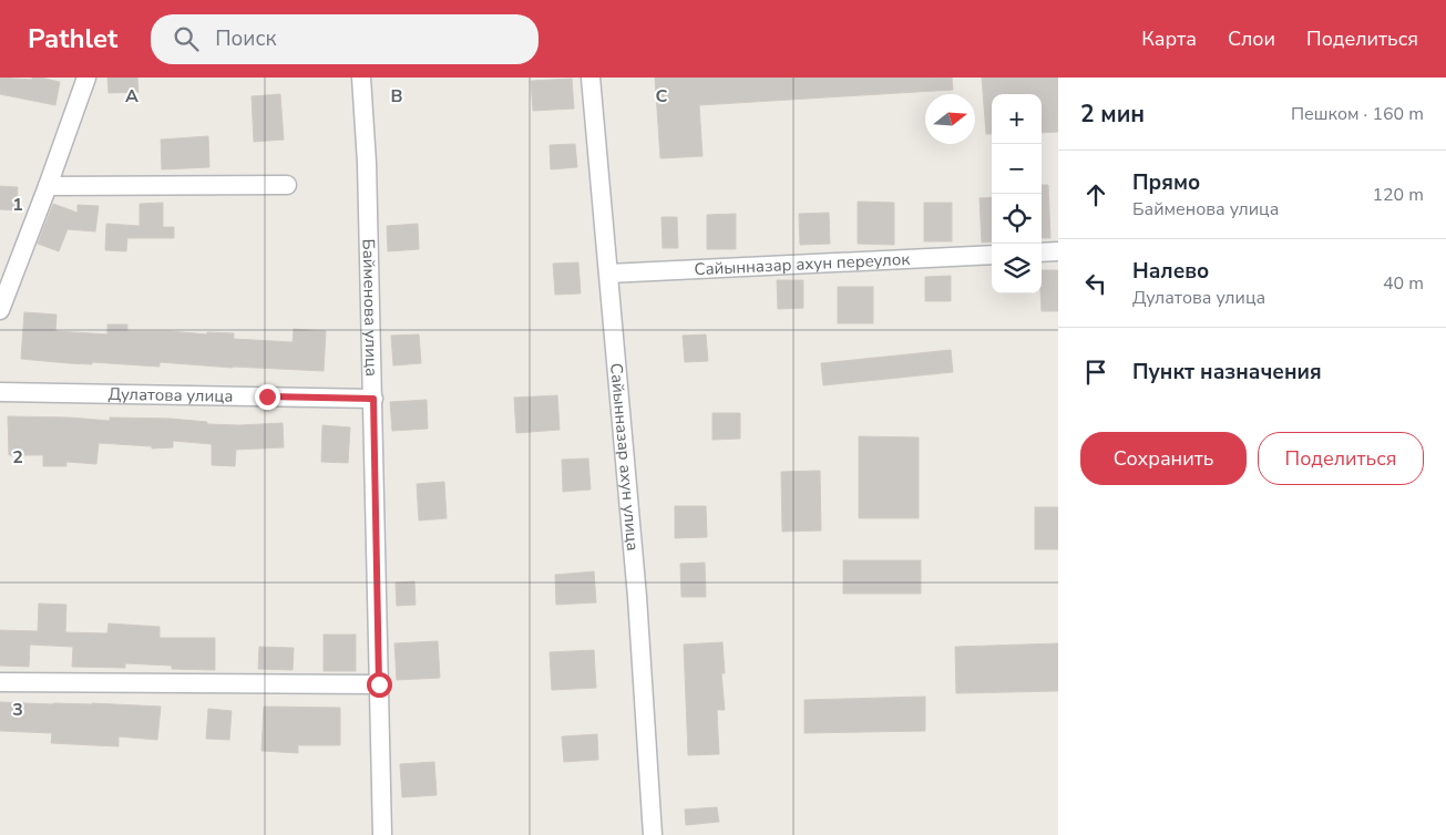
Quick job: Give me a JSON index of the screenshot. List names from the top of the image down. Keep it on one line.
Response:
{"streets":{"street":["Сайынназар ахун переулок","Байменова улица","Дулатова улица","Сайынназар ахун улица"]},"crossings":[["Сайынназар ахун переулок","Сайынназар ахун улица"],["Байменова улица","Дулатова улица"]],"north":"right","page":{"header":"Pathlet","search":"Поиск","nav":["Карта","Слои","Поделиться"],"heading":["2 мин","Пешком · 160 m"],"map_buttons":["+","−"],"list":[["Прямо","Байменова улица","120 m"],["Налево","Дулатова улица","40 m"],"Пункт назначения"],"buttons":["Сохранить","Поделиться"]},"grid":{"columns":["A","B","C"],"rows":["1","2","3"]}}
